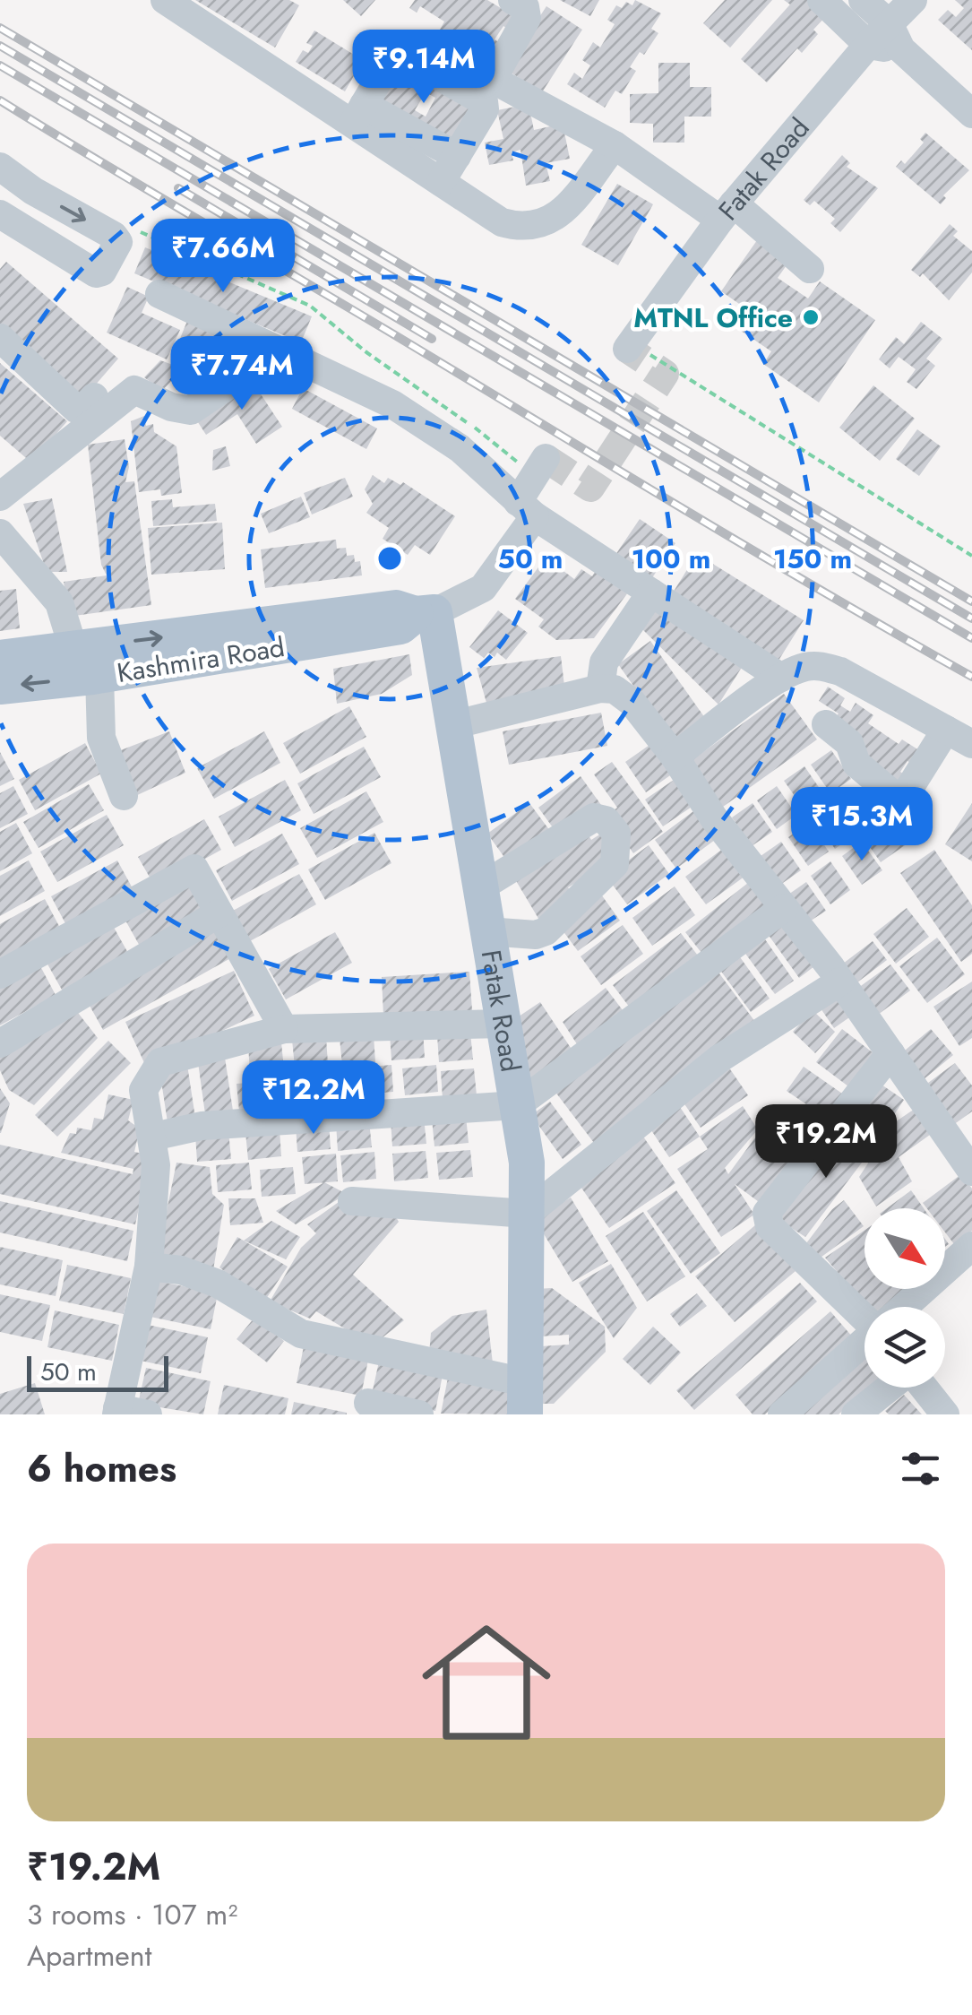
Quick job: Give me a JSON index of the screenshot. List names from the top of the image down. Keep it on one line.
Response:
{"streets":{"main road":["Fatak Road","Kashmira Road"]},"crossings":[["Fatak Road","Kashmira Road"]],"places":["MTNL Office"],"scale_bar":"50 m","north":"bottom right","page":{"price":["₹9.14M","₹7.66M","₹7.74M","₹15.3M","₹12.2M","₹19.2M"],"scale":"50 m","heading":"6 homes","list":[{"name":"₹19.2M","note":"3 rooms · 107 m² · Apartment"}]},"rings":["50 m","100 m","150 m"]}
